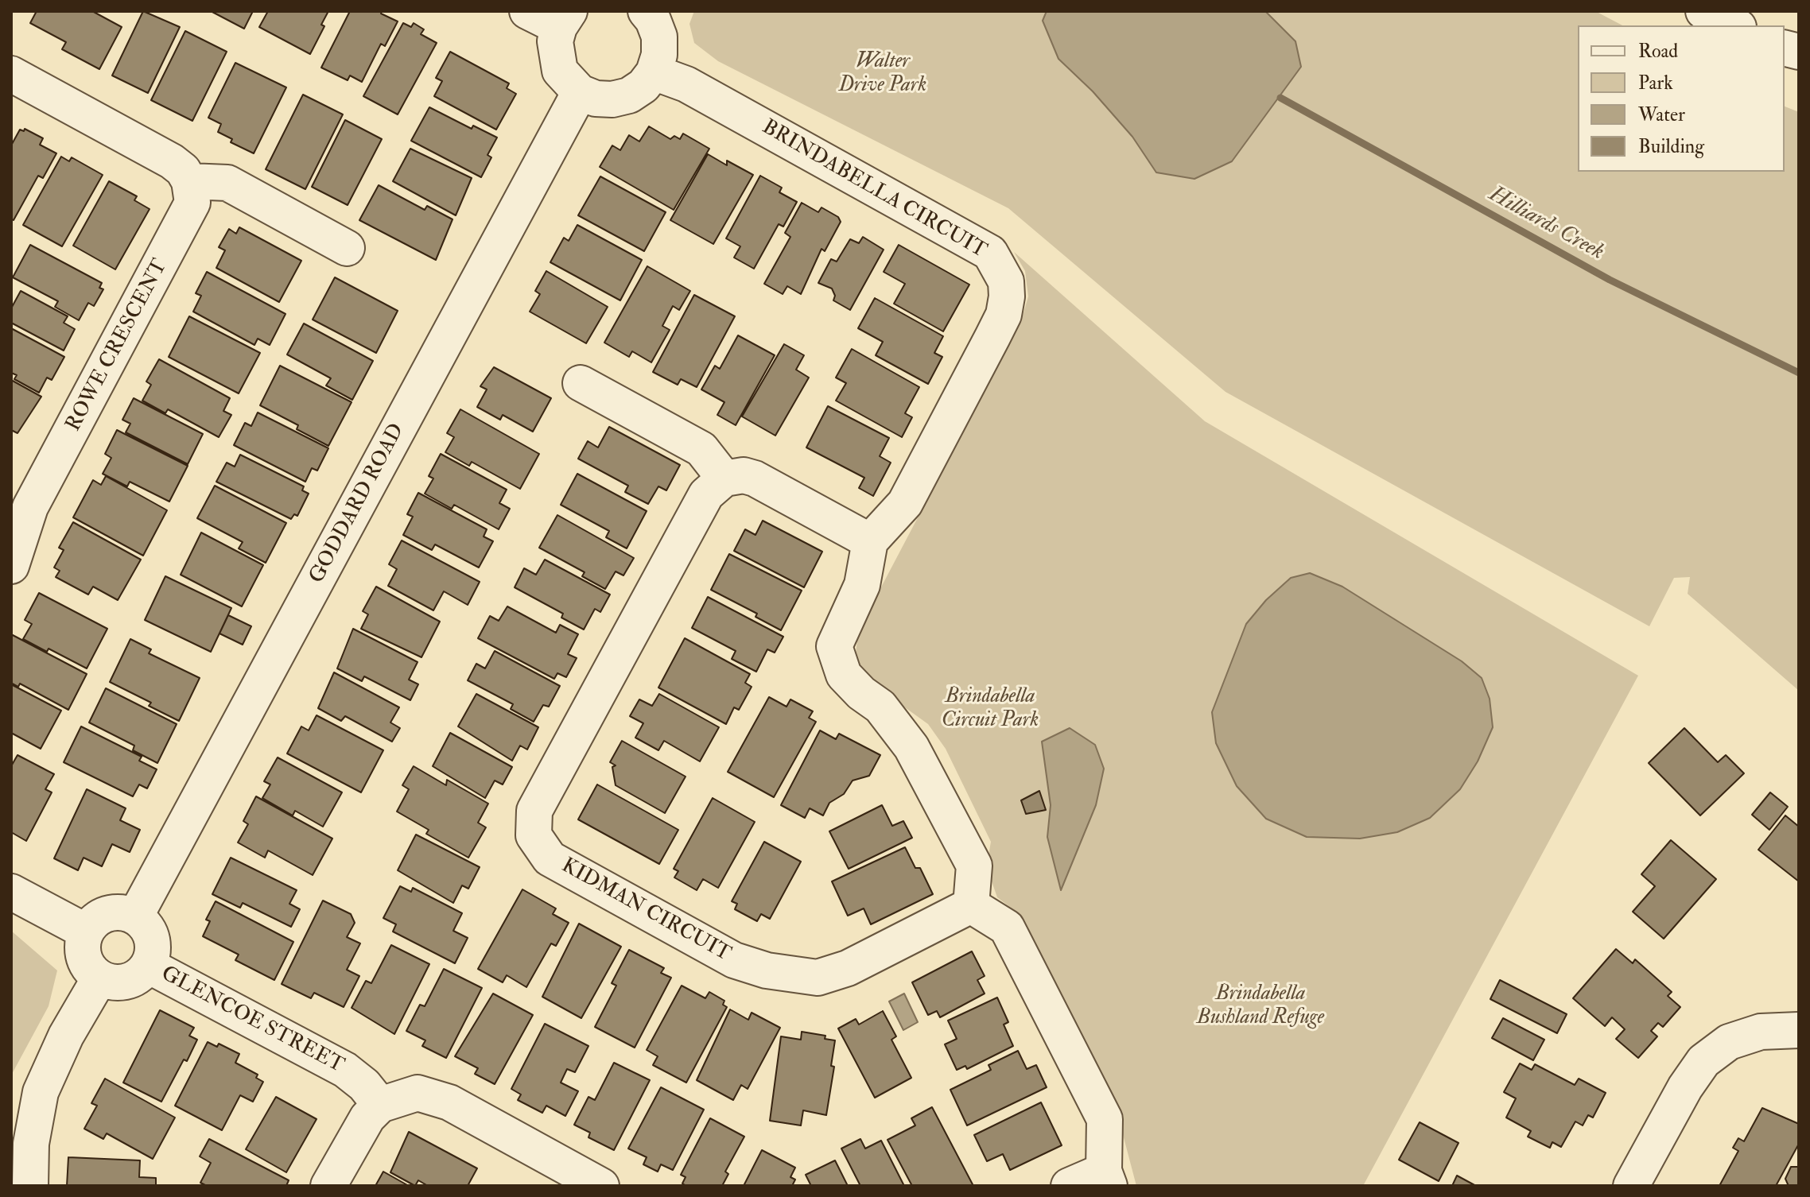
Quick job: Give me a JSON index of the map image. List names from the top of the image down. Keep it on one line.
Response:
{"streets":{"street":["BRINDABELLA CIRCUIT","ROWE CRESCENT","GODDARD ROAD","KIDMAN CIRCUIT","GLENCOE STREET"]},"crossings":[["GODDARD ROAD","GLENCOE STREET"]],"water":["Hilliards Creek"],"parks":["Walter Drive Park","Brindabella Circuit Park","Brindabella Bushland Refuge"],"legend":["Road","Park","Water","Building"]}
